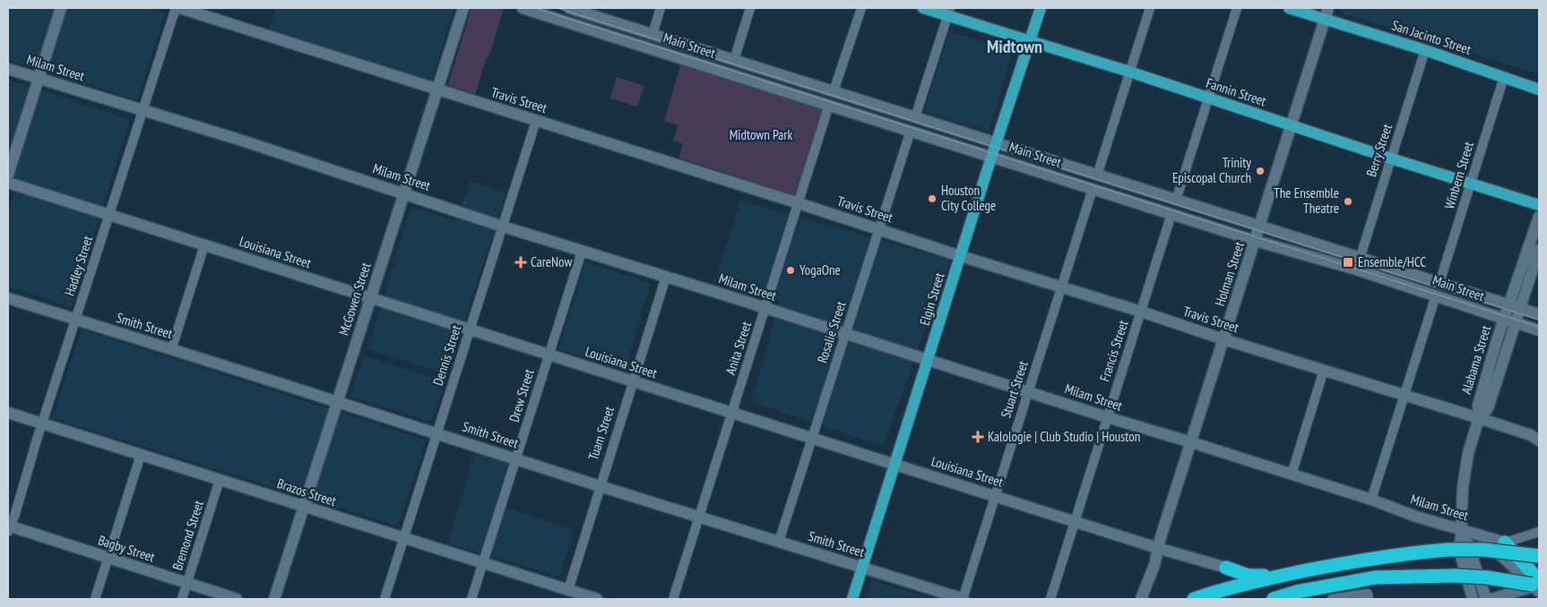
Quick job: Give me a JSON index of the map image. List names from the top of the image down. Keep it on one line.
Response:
{"streets":{"main road":["San Jacinto Street","Main Street","Milam Street","Fannin Street","Travis Street","Louisiana Street","Holman Street","McGowen Street","Elgin Street","Smith Street","Alabama Street","Brazos Street","Bagby Street"],"street":["Berry Street","Winbern Street","Hadley Street","Rosalie Street","Anita Street","Francis Street","Dennis Street","Stuart Street","Drew Street","Tuam Street","Bremond Street"]},"crossings":[["San Jacinto Street","Berry Street"],["San Jacinto Street","Winbern Street"],["San Jacinto Street","Holman Street"],["Main Street","Berry Street"],["Main Street","Winbern Street"],["Main Street","Holman Street"],["Main Street","Elgin Street"],["Main Street","Rosalie Street"],["Main Street","Anita Street"],["Main Street","Francis Street"],["Main Street","Alabama Street"],["Main Street","Stuart Street"],["Milam Street","Hadley Street"],["Milam Street","Holman Street"],["Milam Street","McGowen Street"],["Milam Street","Elgin Street"],["Milam Street","Rosalie Street"],["Milam Street","Anita Street"],["Milam Street","Francis Street"],["Milam Street","Dennis Street"],["Milam Street","Stuart Street"],["Milam Street","Drew Street"],["Milam Street","Tuam Street"],["Fannin Street","Berry Street"],["Fannin Street","Winbern Street"],["Fannin Street","Holman Street"],["Fannin Street","Elgin Street"],["Travis Street","Holman Street"],["Travis Street","McGowen Street"],["Travis Street","Elgin Street"],["Travis Street","Rosalie Street"],["Travis Street","Anita Street"],["Travis Street","Francis Street"],["Travis Street","Dennis Street"],["Travis Street","Alabama Street"],["Travis Street","Stuart Street"],["Louisiana Street","Hadley Street"],["Louisiana Street","Holman Street"],["Louisiana Street","McGowen Street"],["Louisiana Street","Elgin Street"],["Louisiana Street","Rosalie Street"],["Louisiana Street","Anita Street"],["Louisiana Street","Francis Street"],["Louisiana Street","Dennis Street"],["Louisiana Street","Stuart Street"],["Louisiana Street","Drew Street"],["Louisiana Street","Tuam Street"],["Hadley Street","Smith Street"],["Hadley Street","Brazos Street"],["Hadley Street","Bagby Street"],["McGowen Street","Smith Street"],["McGowen Street","Brazos Street"],["Elgin Street","Smith Street"],["Smith Street","Rosalie Street"],["Smith Street","Anita Street"],["Smith Street","Dennis Street"],["Smith Street","Stuart Street"],["Smith Street","Drew Street"],["Smith Street","Tuam Street"],["Dennis Street","Brazos Street"],["Drew Street","Brazos Street"],["Tuam Street","Brazos Street"],["Brazos Street","Bremond Street"],["Bremond Street","Bagby Street"]],"districts":["Midtown"],"parks":["Midtown Park"],"places":{"other":["Trinity Episcopal Church","Houston City College","The Ensemble Theatre","YogaOne"],"health":["CareNow","Kalologie | Club Studio | Houston"],"transit":["Ensemble/HCC"]}}
